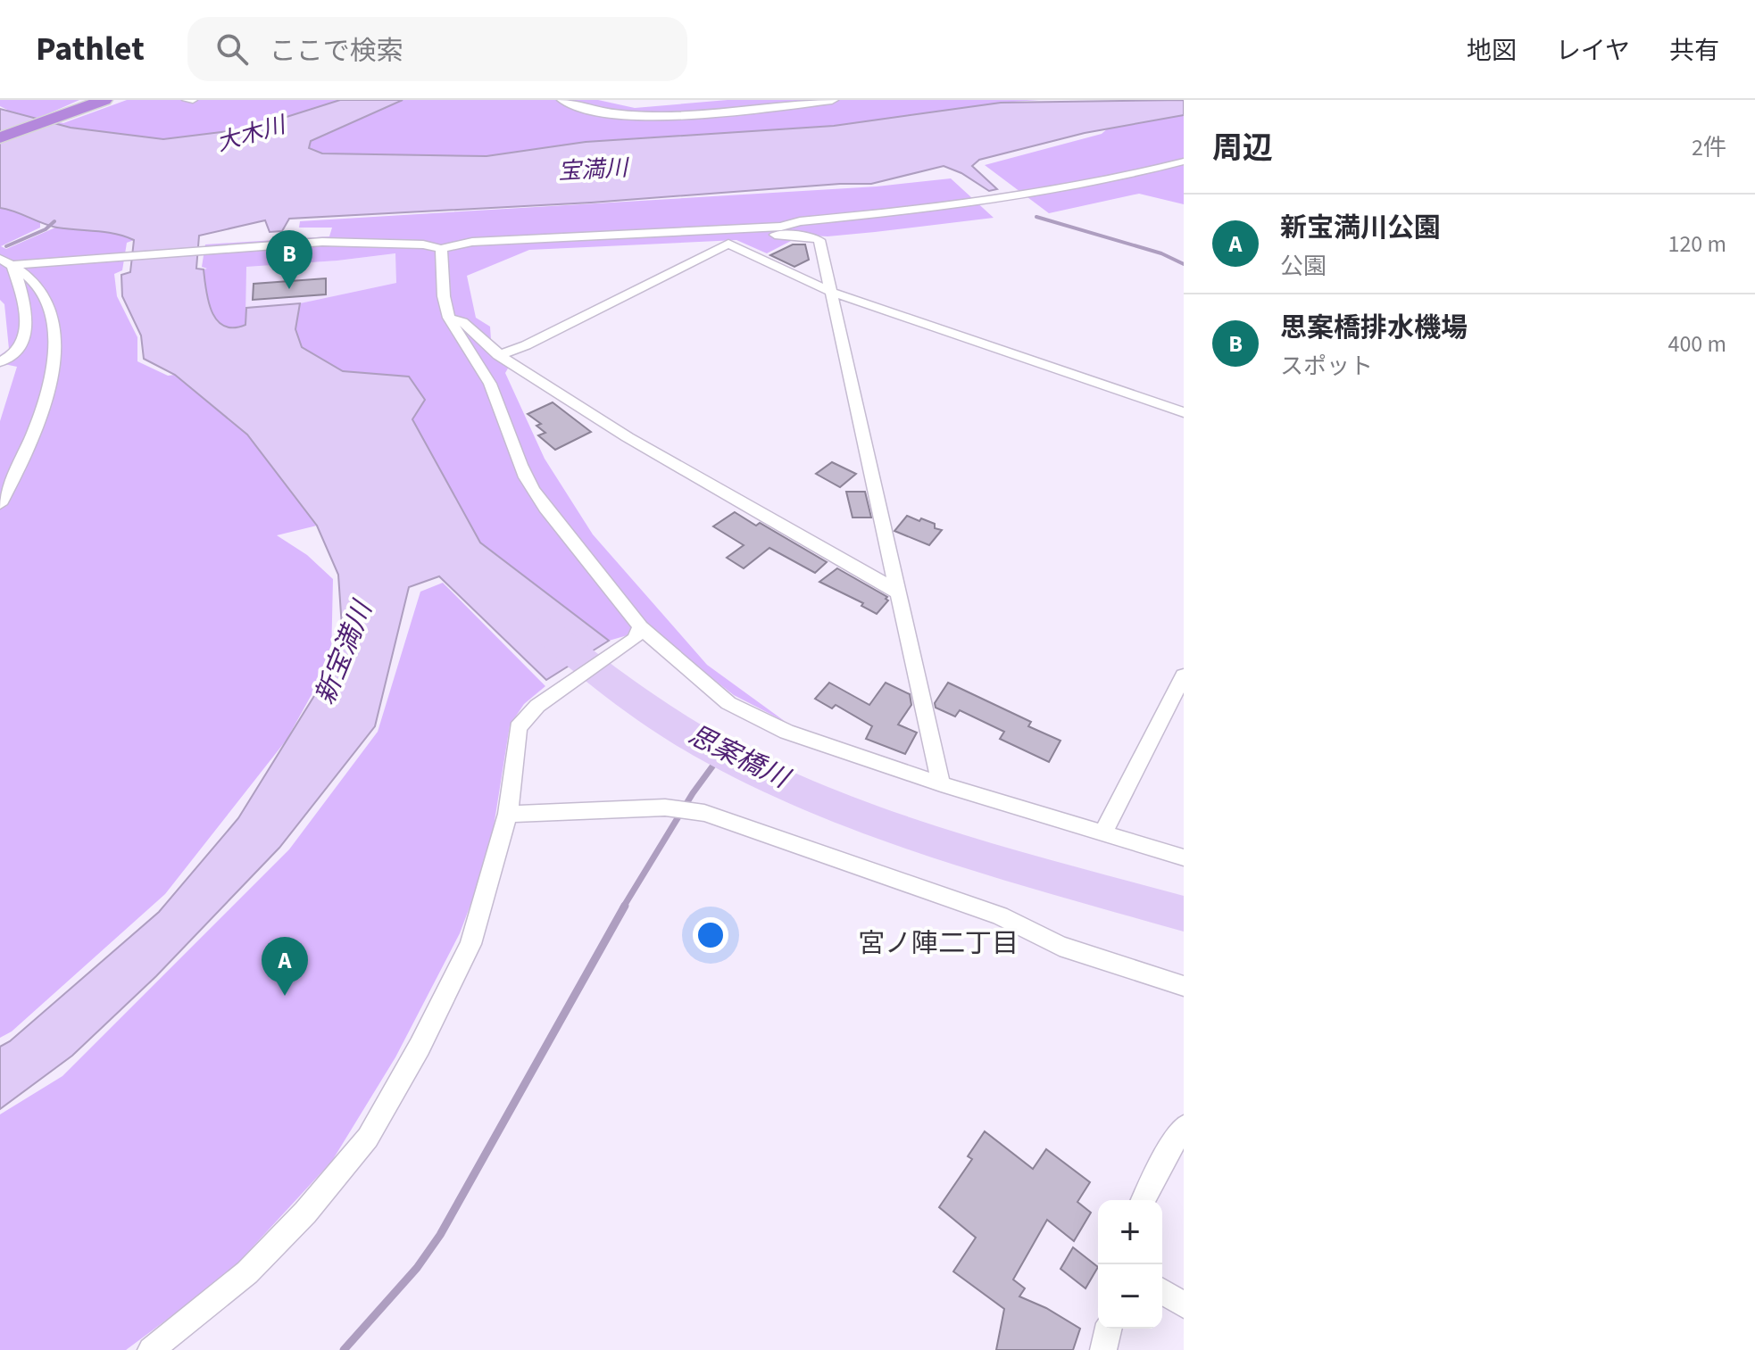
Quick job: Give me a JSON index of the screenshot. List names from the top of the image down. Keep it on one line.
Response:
{"districts":["宮ノ陣二丁目"],"water":["大木川","宝満川","新宝満川","思案橋川"],"page":{"header":"Pathlet","search":"ここで検索","nav":["地図","レイヤ","共有"],"heading":["周辺","2件"],"list":[{"mark":"A","name":"新宝満川公園","note":"公園","value":"120 m"},{"mark":"B","name":"思案橋排水機場","note":"スポット","value":"400 m"}],"pins":["B","A"],"map_buttons":["+","−"]}}
